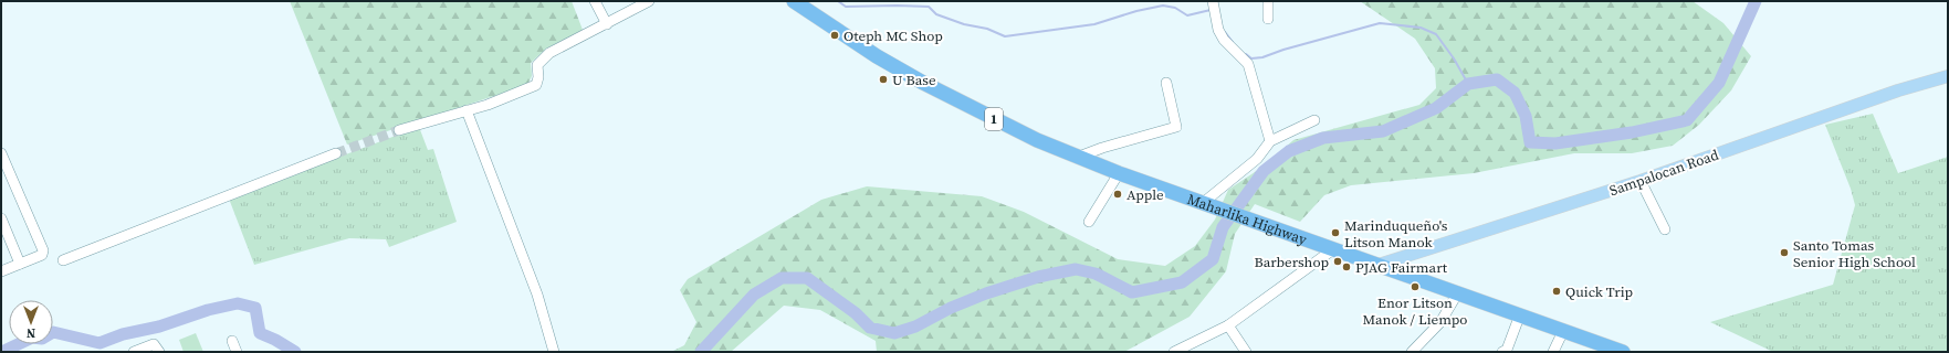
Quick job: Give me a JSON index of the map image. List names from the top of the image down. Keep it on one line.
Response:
{"streets":{"highway":["1","Maharlika Highway"],"main road":["Sampalocan Road"]},"crossings":[["Sampalocan Road","Maharlika Highway"]],"places":["Oteph MC Shop","U Base","Apple","Marinduqueño's Litson Manok","Santo Tomas Senior High School","Barbershop","PJAG Fairmart","Enor Litson Manok / Liempo","Quick Trip"],"north":"bottom"}
